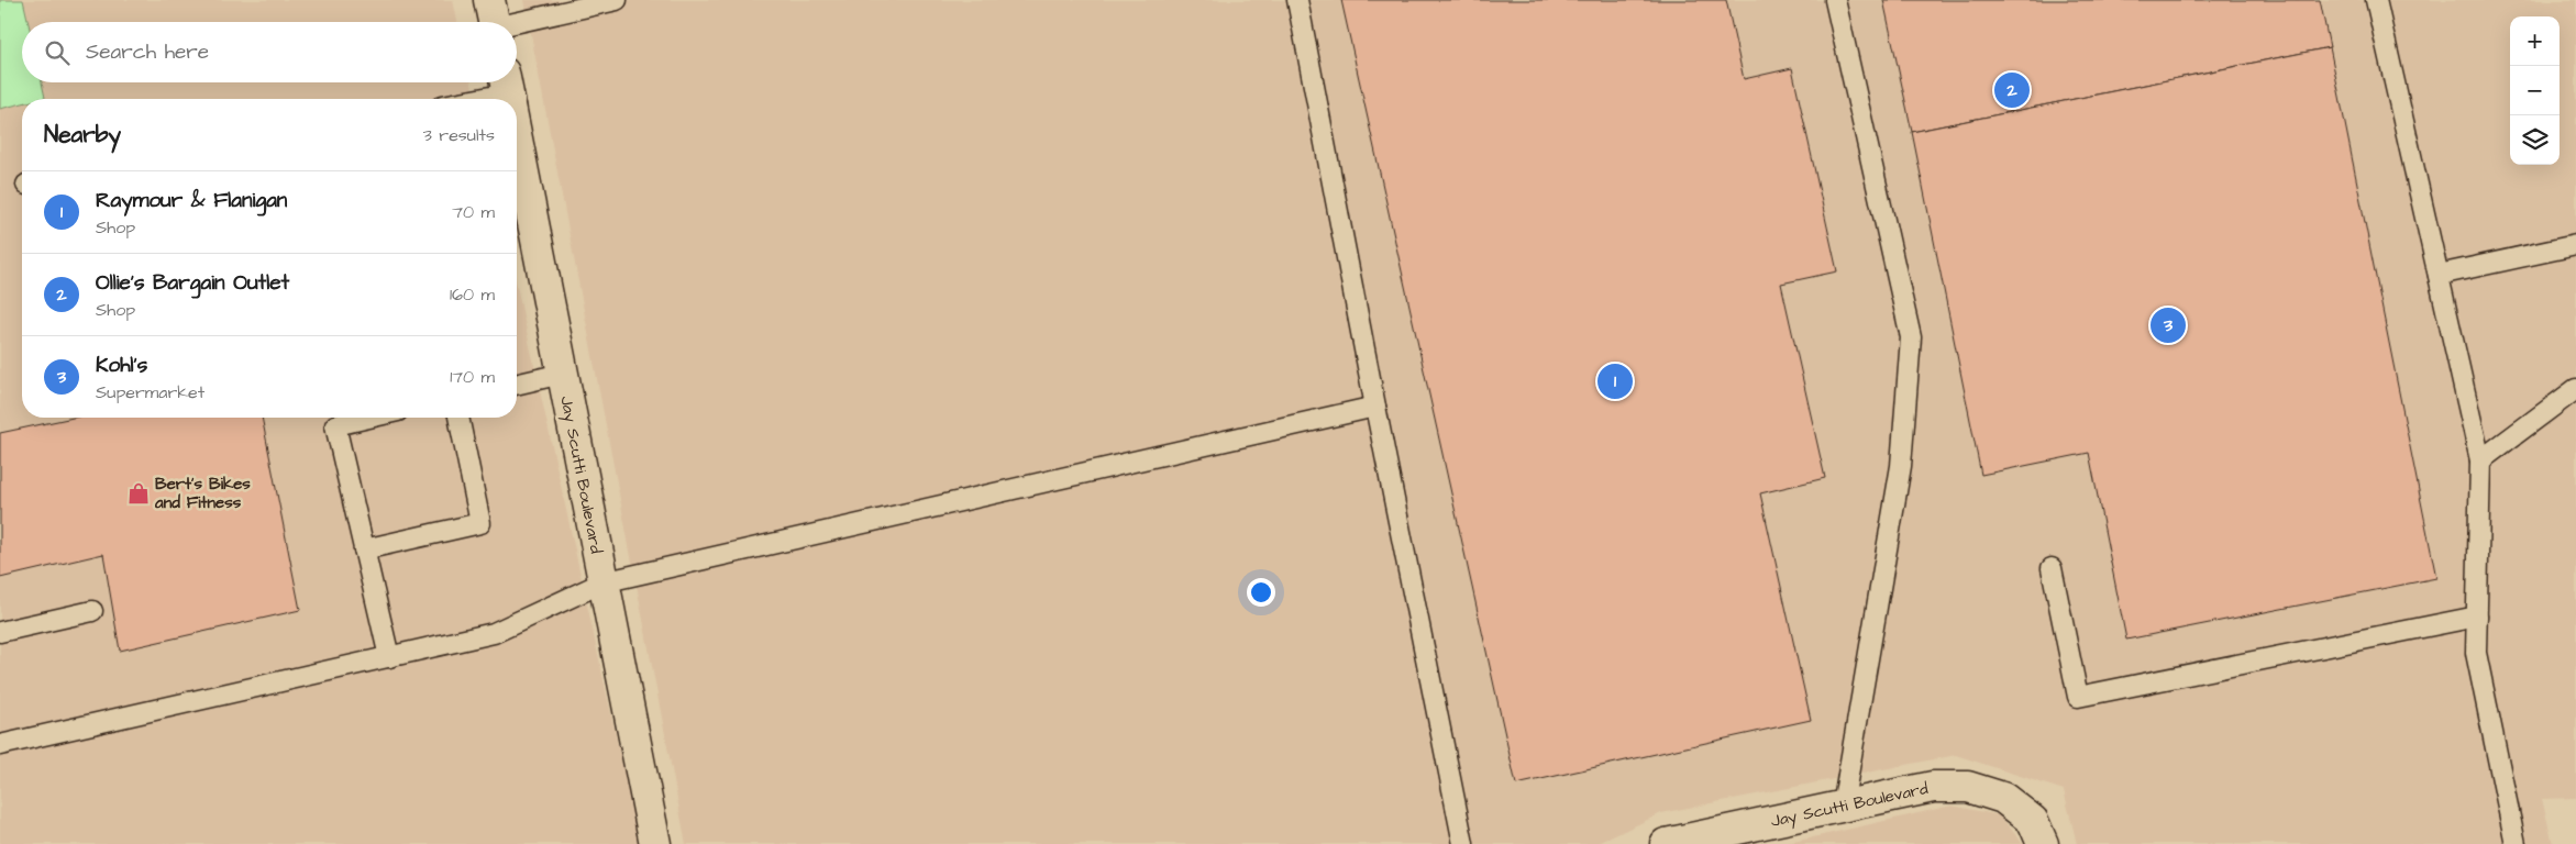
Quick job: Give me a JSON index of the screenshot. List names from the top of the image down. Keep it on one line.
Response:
{"streets":{"street":["Jay Scutti Boulevard"]},"places":{"shop":["Bert's Bikes and Fitness"]},"page":{"map_buttons":["+","−"],"search":"Search here","pins":["2","3","1"],"heading":["Nearby","3 results"],"list":[{"mark":"1","name":"Raymour & Flanigan","note":"Shop","value":"70 m"},{"mark":"2","name":"Ollie's Bargain Outlet","note":"Shop","value":"160 m"},{"mark":"3","name":"Kohl's","note":"Supermarket","value":"170 m"}]}}
